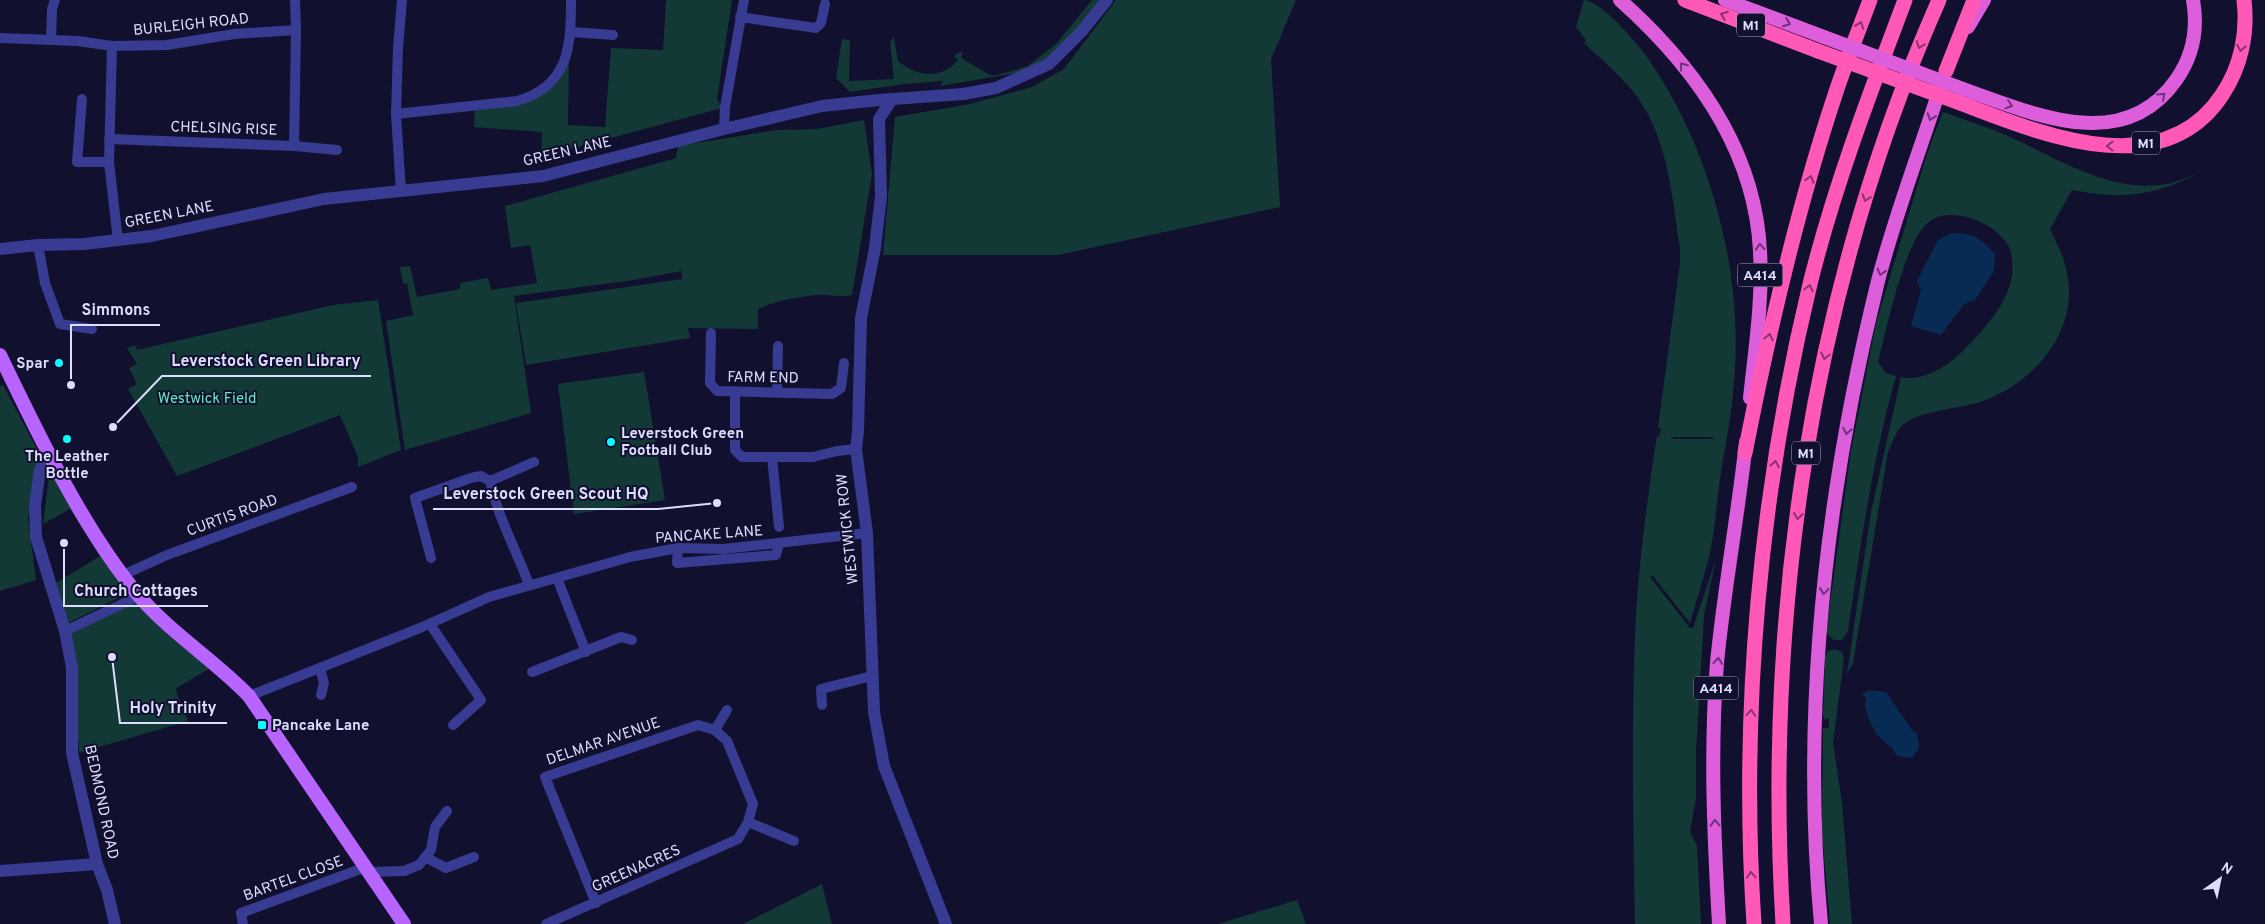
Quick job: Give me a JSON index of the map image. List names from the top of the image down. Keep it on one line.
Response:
{"streets":{"highway":["M1","A414"],"street":["BURLEIGH ROAD","CHELSING RISE","GREEN LANE","FARM END","CURTIS ROAD","WESTWICK ROW","PANCAKE LANE","DELMAR AVENUE","BEDMOND ROAD","GREENACRES","BARTEL CLOSE"]},"crossings":[["WESTWICK ROW","PANCAKE LANE"],["DELMAR AVENUE","GREENACRES"]],"parks":["Westwick Field"],"places":{"other":["Spar","Simmons","Leverstock Green Library","The Leather Bottle","Leverstock Green Football Club","Leverstock Green Scout HQ","Church Cottages","Holy Trinity"],"transit":["Pancake Lane"]},"north":"top right"}
